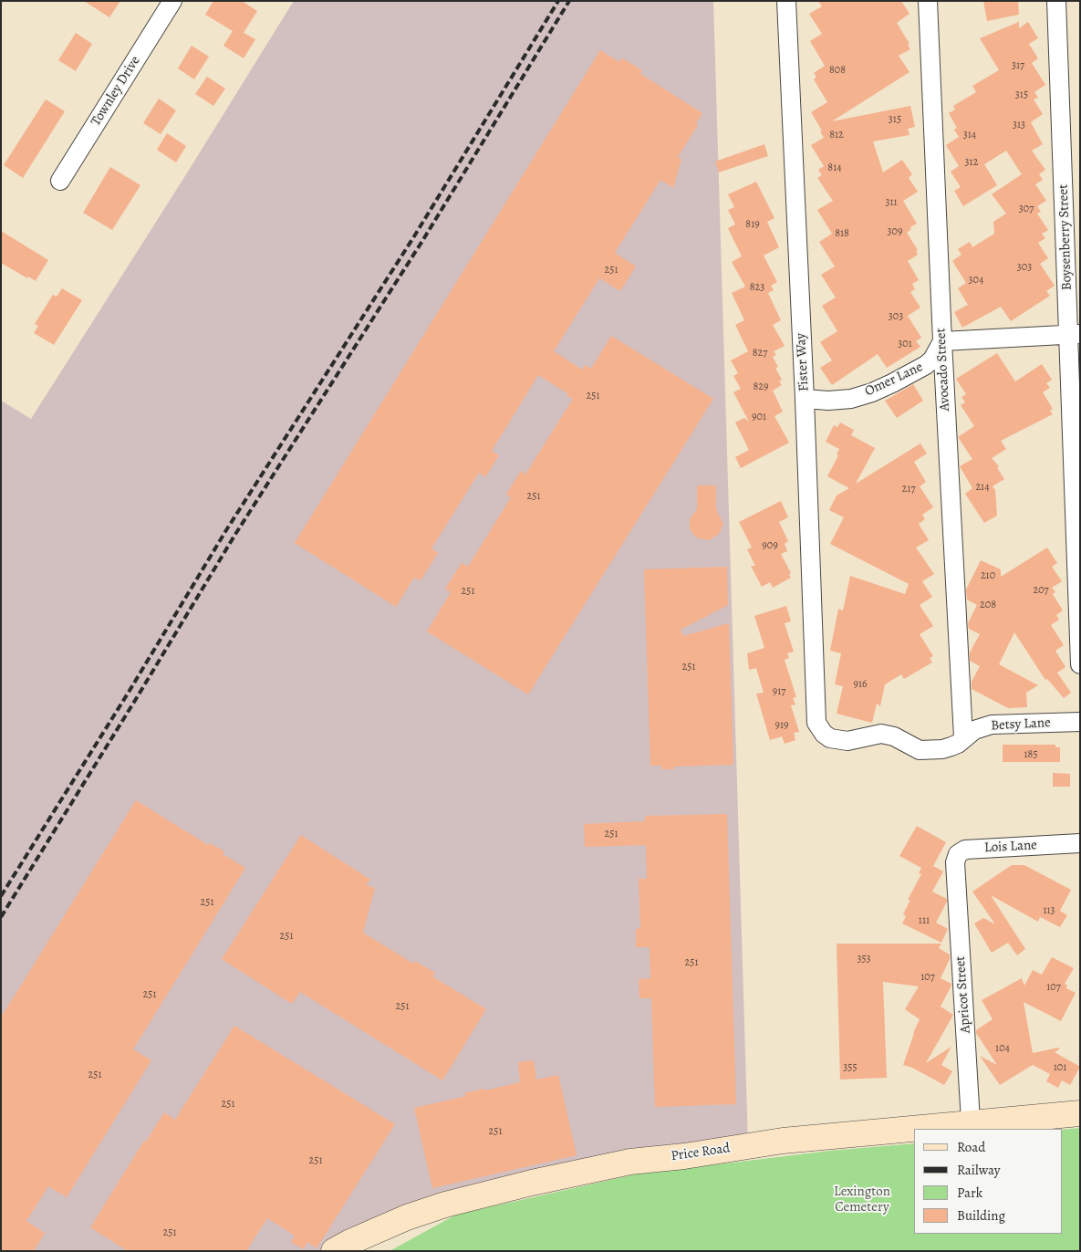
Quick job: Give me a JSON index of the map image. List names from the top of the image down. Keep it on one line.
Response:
{"streets":{"street":["Townley Drive","Boysenberry Street","Fister Way","Avocado Street","Omer Lane","Betsy Lane","Lois Lane","Apricot Street","Price Road"]},"crossings":[["Fister Way","Omer Lane"],["Fister Way","Betsy Lane"],["Avocado Street","Omer Lane"],["Avocado Street","Betsy Lane"],["Lois Lane","Apricot Street"],["Apricot Street","Price Road"]],"parks":["Lexington Cemetery"],"house_numbers":["317","808","315","315","313","812","314","312","814","311","307","819","309","818","303","251","304","823","303","301","827","829","251","901","214","217","251","909","210","207","251","208","251","916","917","919","185","251","251","113","111","251","353","251","107","107","251","251","104","355","101","251","251","251","251","251"],"legend":["Road","Railway","Park","Building"]}
